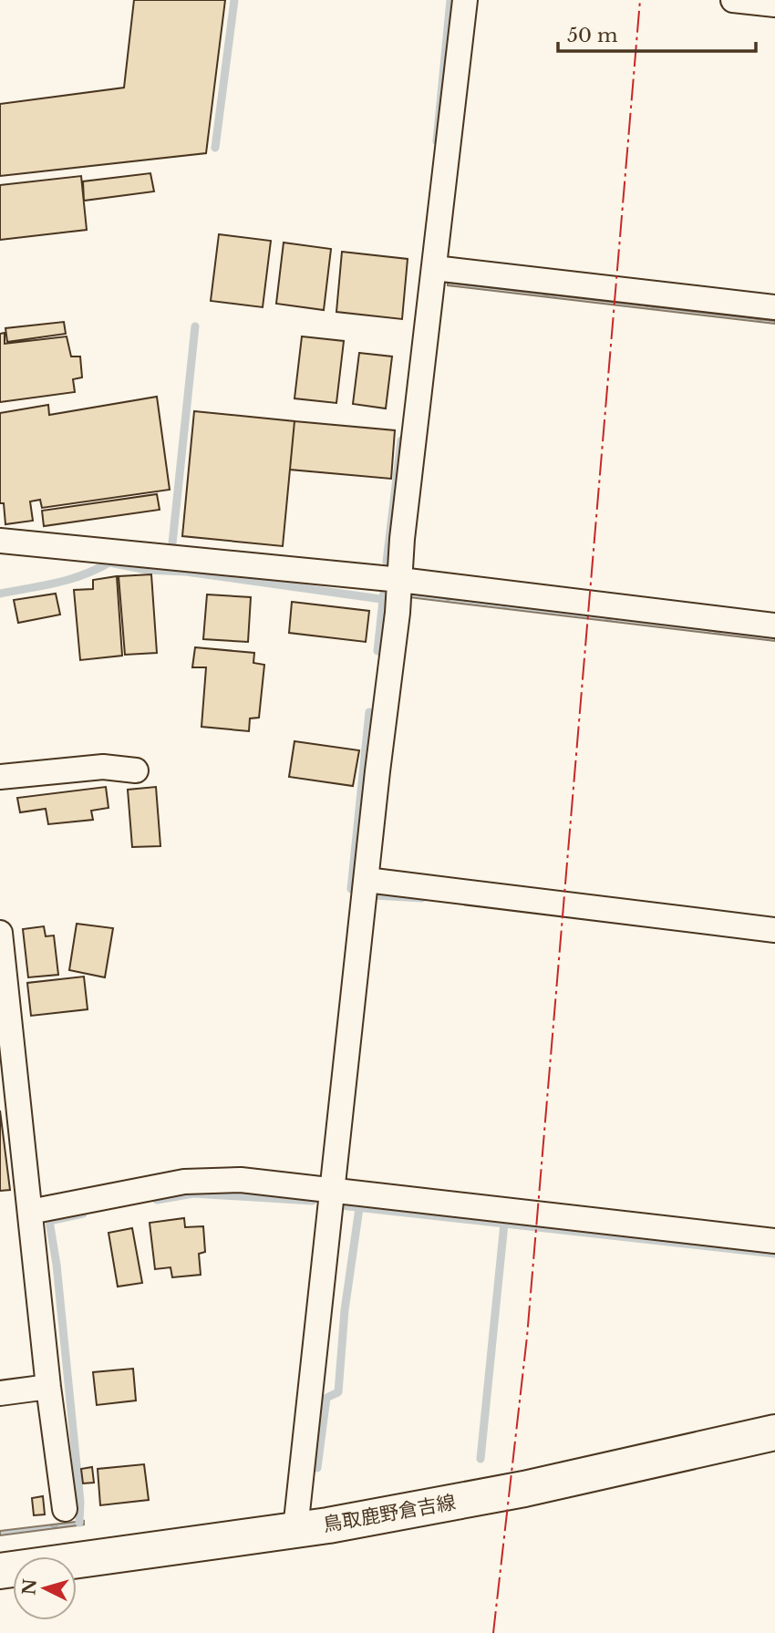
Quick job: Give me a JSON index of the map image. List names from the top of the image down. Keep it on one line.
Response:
{"streets":{"main road":["鳥取鹿野倉吉線"]},"scale_bar":"50 m","north":"left"}
